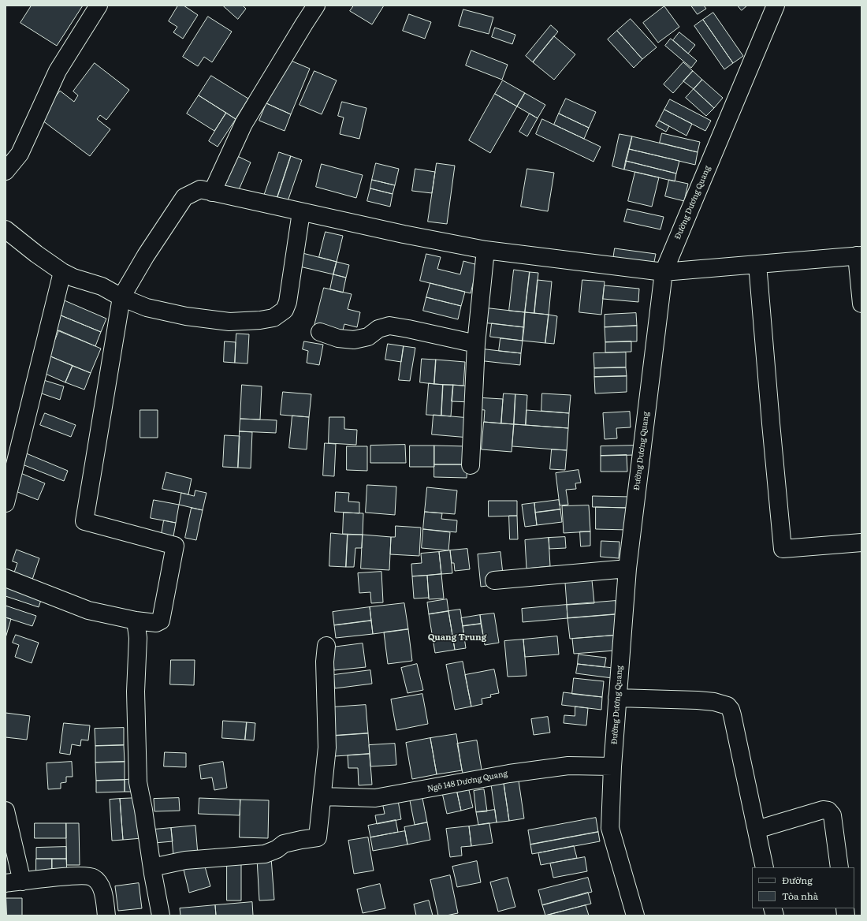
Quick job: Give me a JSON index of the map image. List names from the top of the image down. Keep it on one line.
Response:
{"streets":{"street":["Đường Dương Quang","Ngõ 148 Dương Quang"]},"crossings":[["Đường Dương Quang","Ngõ 148 Dương Quang"]],"districts":["Quang Trung"],"legend":["Đường","Tòa nhà"]}
